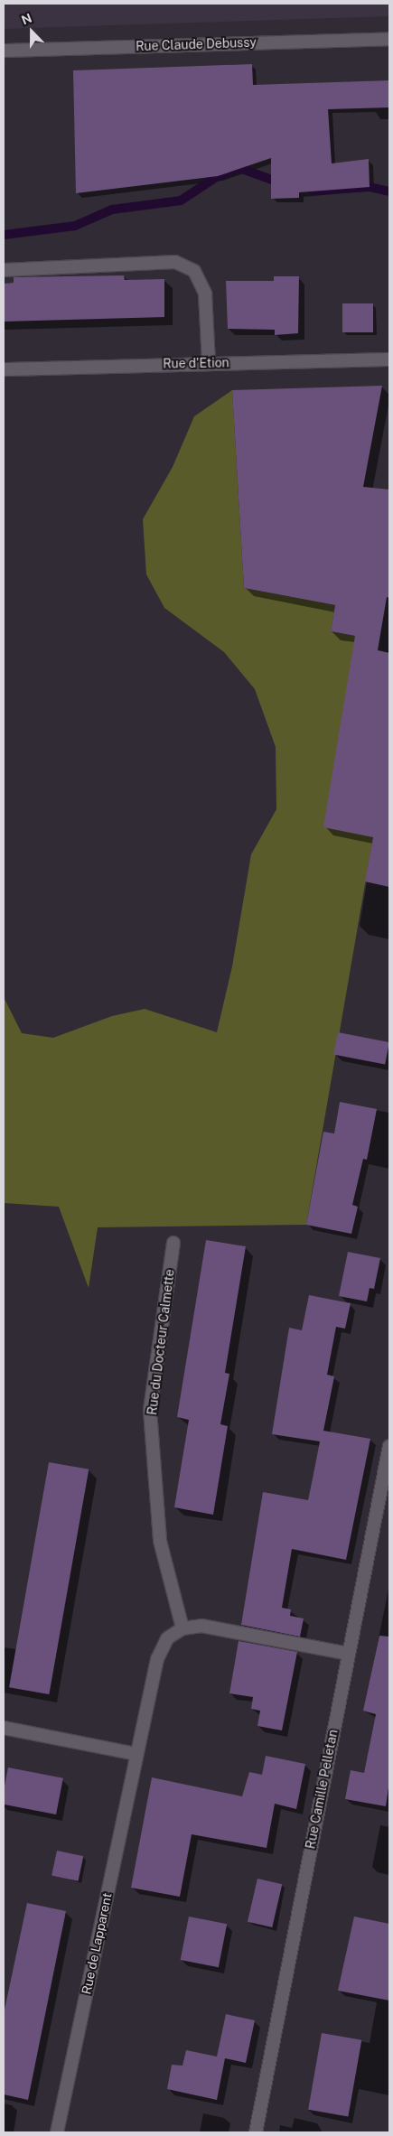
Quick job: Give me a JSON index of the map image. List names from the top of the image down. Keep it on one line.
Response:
{"streets":{"street":["Rue Claude Debussy","Rue d'Etion","Rue du Docteur Calmette","Rue Camille Pelletan","Rue de Lapparent"]},"north":"top"}
